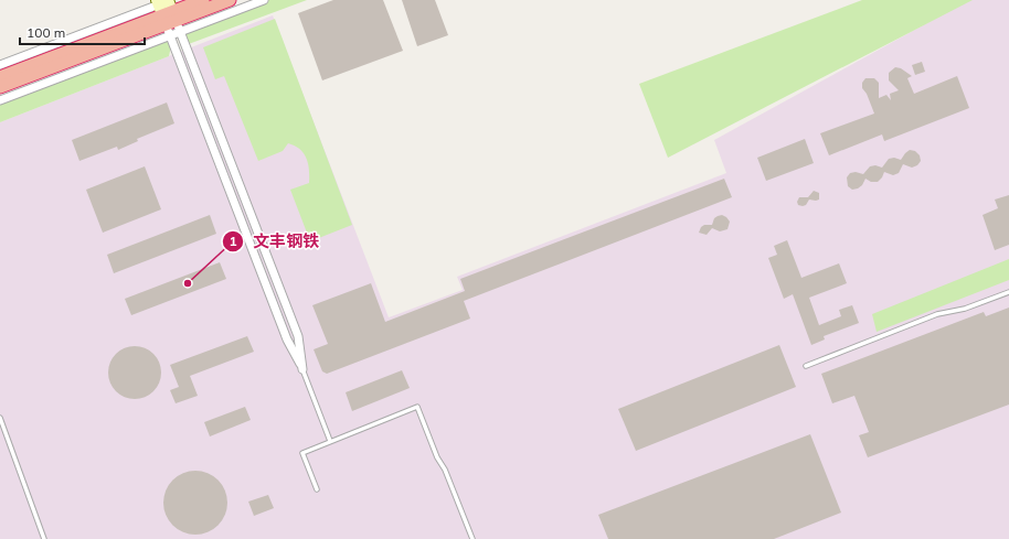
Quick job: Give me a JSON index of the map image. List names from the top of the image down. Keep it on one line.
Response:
{"places":["文丰钢铁"],"scale_bar":"100 m"}
